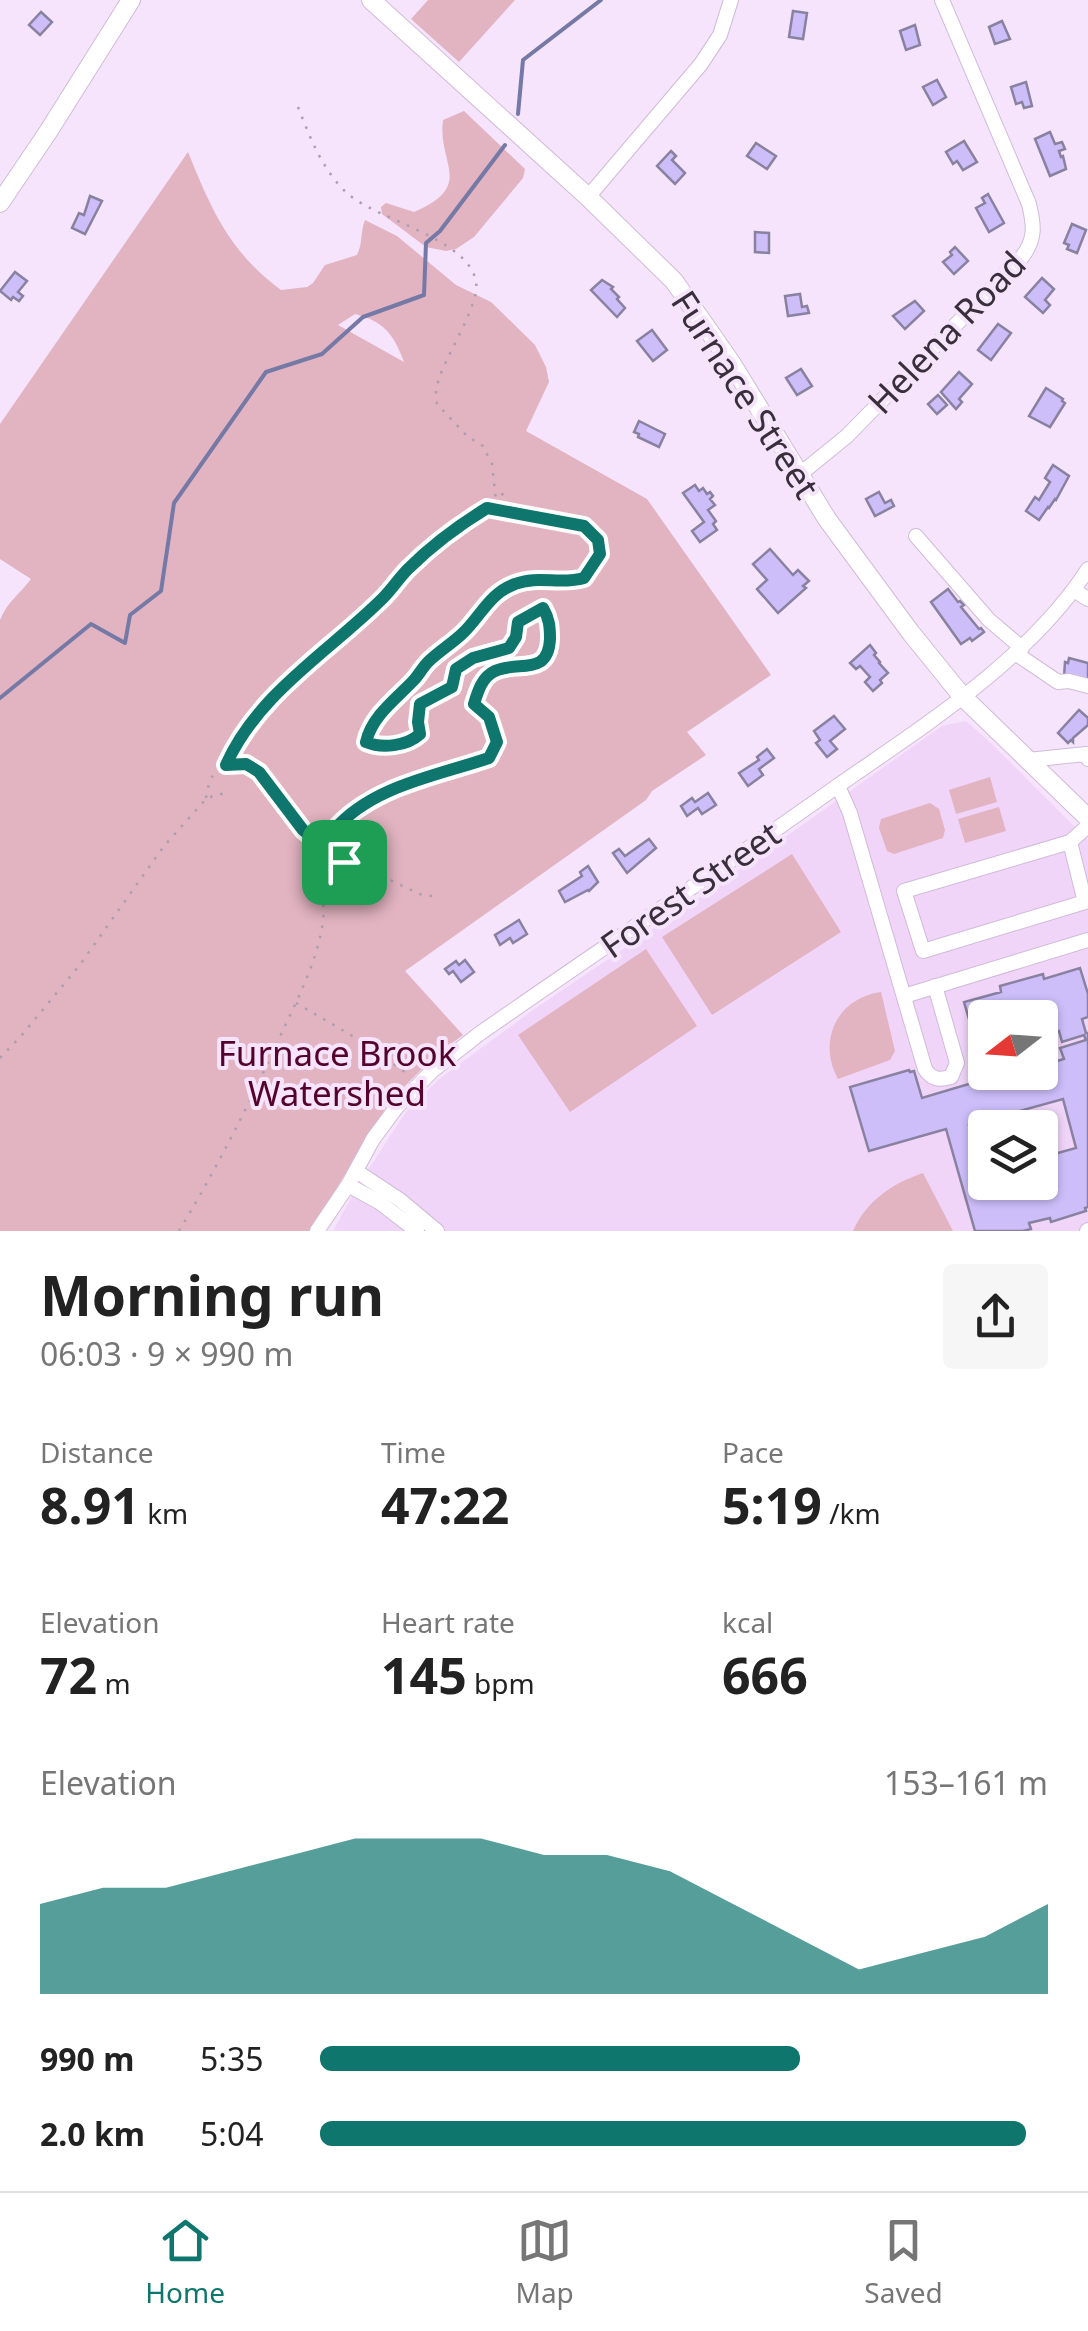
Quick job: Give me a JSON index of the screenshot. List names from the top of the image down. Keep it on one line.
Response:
{"streets":{"main road":["Furnace Street"],"street":["Helena Road","Forest Street"]},"crossings":[["Helena Road","Furnace Street"],["Furnace Street","Forest Street"]],"parks":["Furnace Brook Watershed"],"north":"left","page":{"heading":["Morning run","06:03 · 9 × 990 m"],"stats":[["Distance","8.91 km"],["Time","47:22"],["Pace","5:19 /km"],["Elevation","72 m"],["Heart rate","145 bpm"],["kcal","666"]],"chart":["Elevation","153–161 m"],"list":[{"name":"990 m","note":"5:35"},{"name":"2.0 km","note":"5:04"}],"tabs":["Home","Map","Saved"]}}
